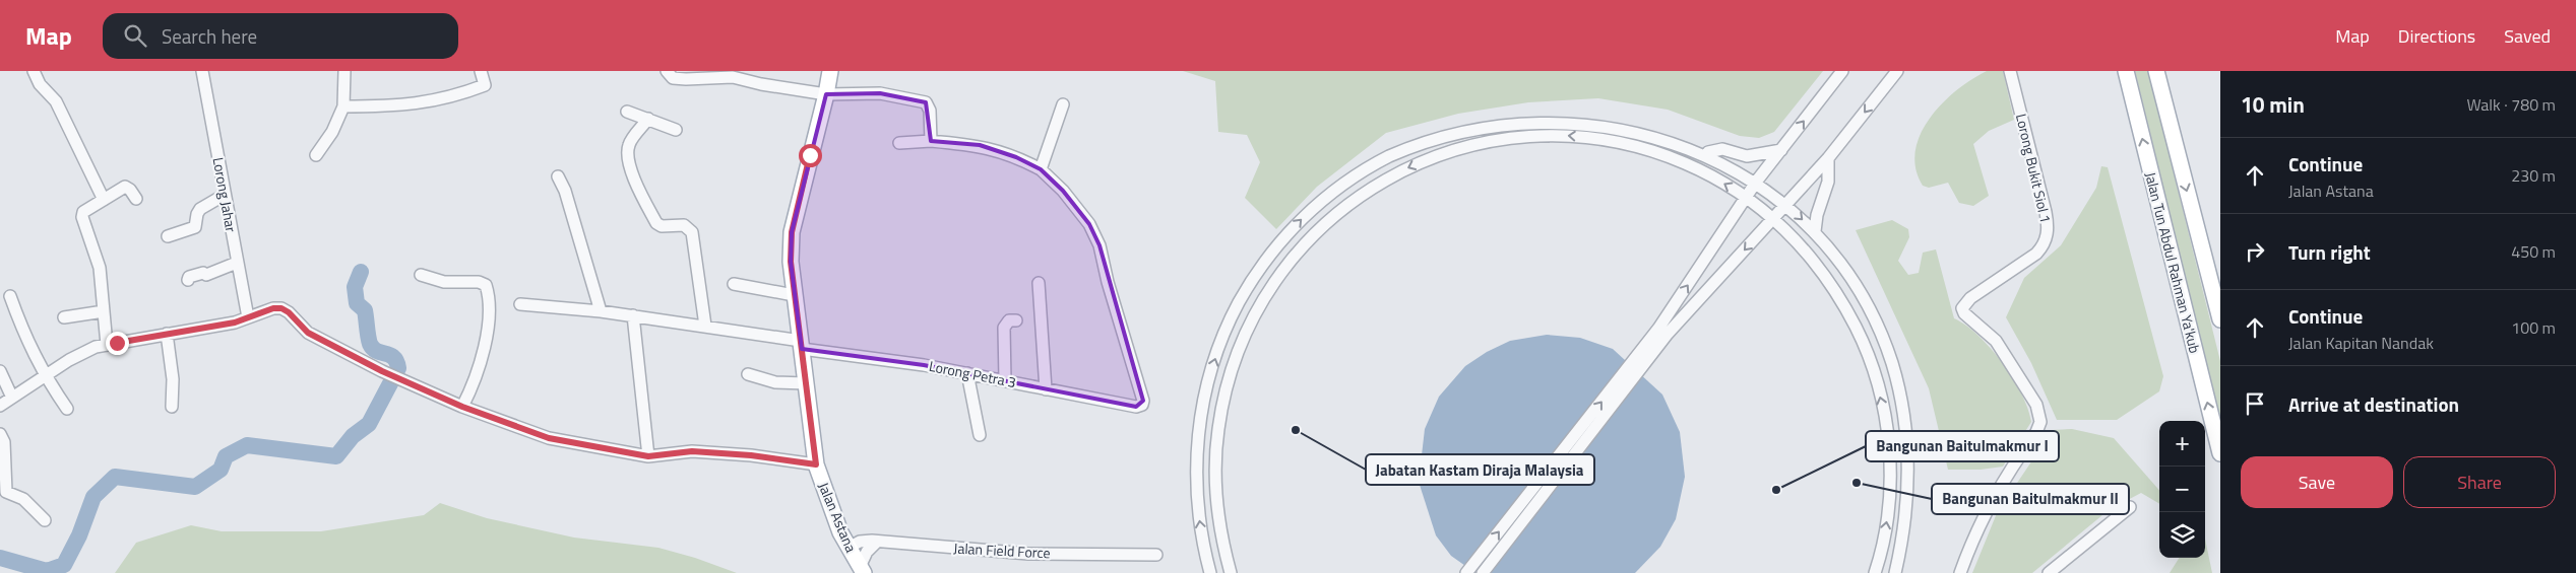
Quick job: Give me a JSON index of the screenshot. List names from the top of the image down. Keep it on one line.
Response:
{"streets":{"main road":["Jalan Tun Abdul Rahman Ya'kub","Jalan Astana"],"street":["Lorong Bukit Siol 1","Lorong Jahar","Lorong Petra 3","Jalan Field Force"]},"crossings":[["Lorong Petra 3","Jalan Astana"],["Jalan Astana","Jalan Field Force"]],"places":["Jabatan Kastam Diraja Malaysia","Bangunan Baitulmakmur II","Bangunan Baitulmakmur I"],"page":{"header":"Map","search":"Search here","nav":["Map","Directions","Saved"],"heading":["10 min","Walk · 780 m"],"list":[["Continue","Jalan Astana","230 m"],["Turn right","450 m"],["Continue","Jalan Kapitan Nandak","100 m"],"Arrive at destination"],"map_buttons":["+","−"],"buttons":["Save","Share"]}}
